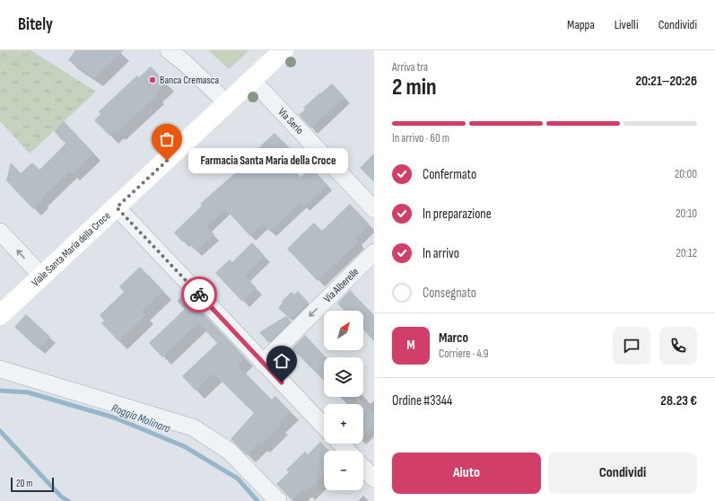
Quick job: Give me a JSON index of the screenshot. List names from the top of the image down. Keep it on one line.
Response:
{"streets":{"main road":["Viale Santa Maria della Croce"],"street":["Via Serio","Via Alberelle"]},"crossings":[["Via Serio","Viale Santa Maria della Croce"]],"one_way":["Via Alberelle"],"water":["Roggia Molinara"],"places":["Banca Cremasca","Farmacia Santa Maria della Croce"],"scale_bar":"20 m","north":"top right","page":{"header":"Bitely","nav":["Mappa","Livelli","Condividi"],"heading":["2 min","Arriva tra","20:21–20:26"],"panel":["Marco","Corriere · 4.9","Ordine #3344","28.23 €"],"bar":"In arrivo · 60 m","bubble":"Farmacia Santa Maria della Croce","list":[["Confermato","20:00"],["In preparazione","20:10"],["In arrivo","20:12"],"Consegnato"],"map_buttons":["+","−"],"round":"M","buttons":["Aiuto","Condividi"],"scale":"20 m"}}
